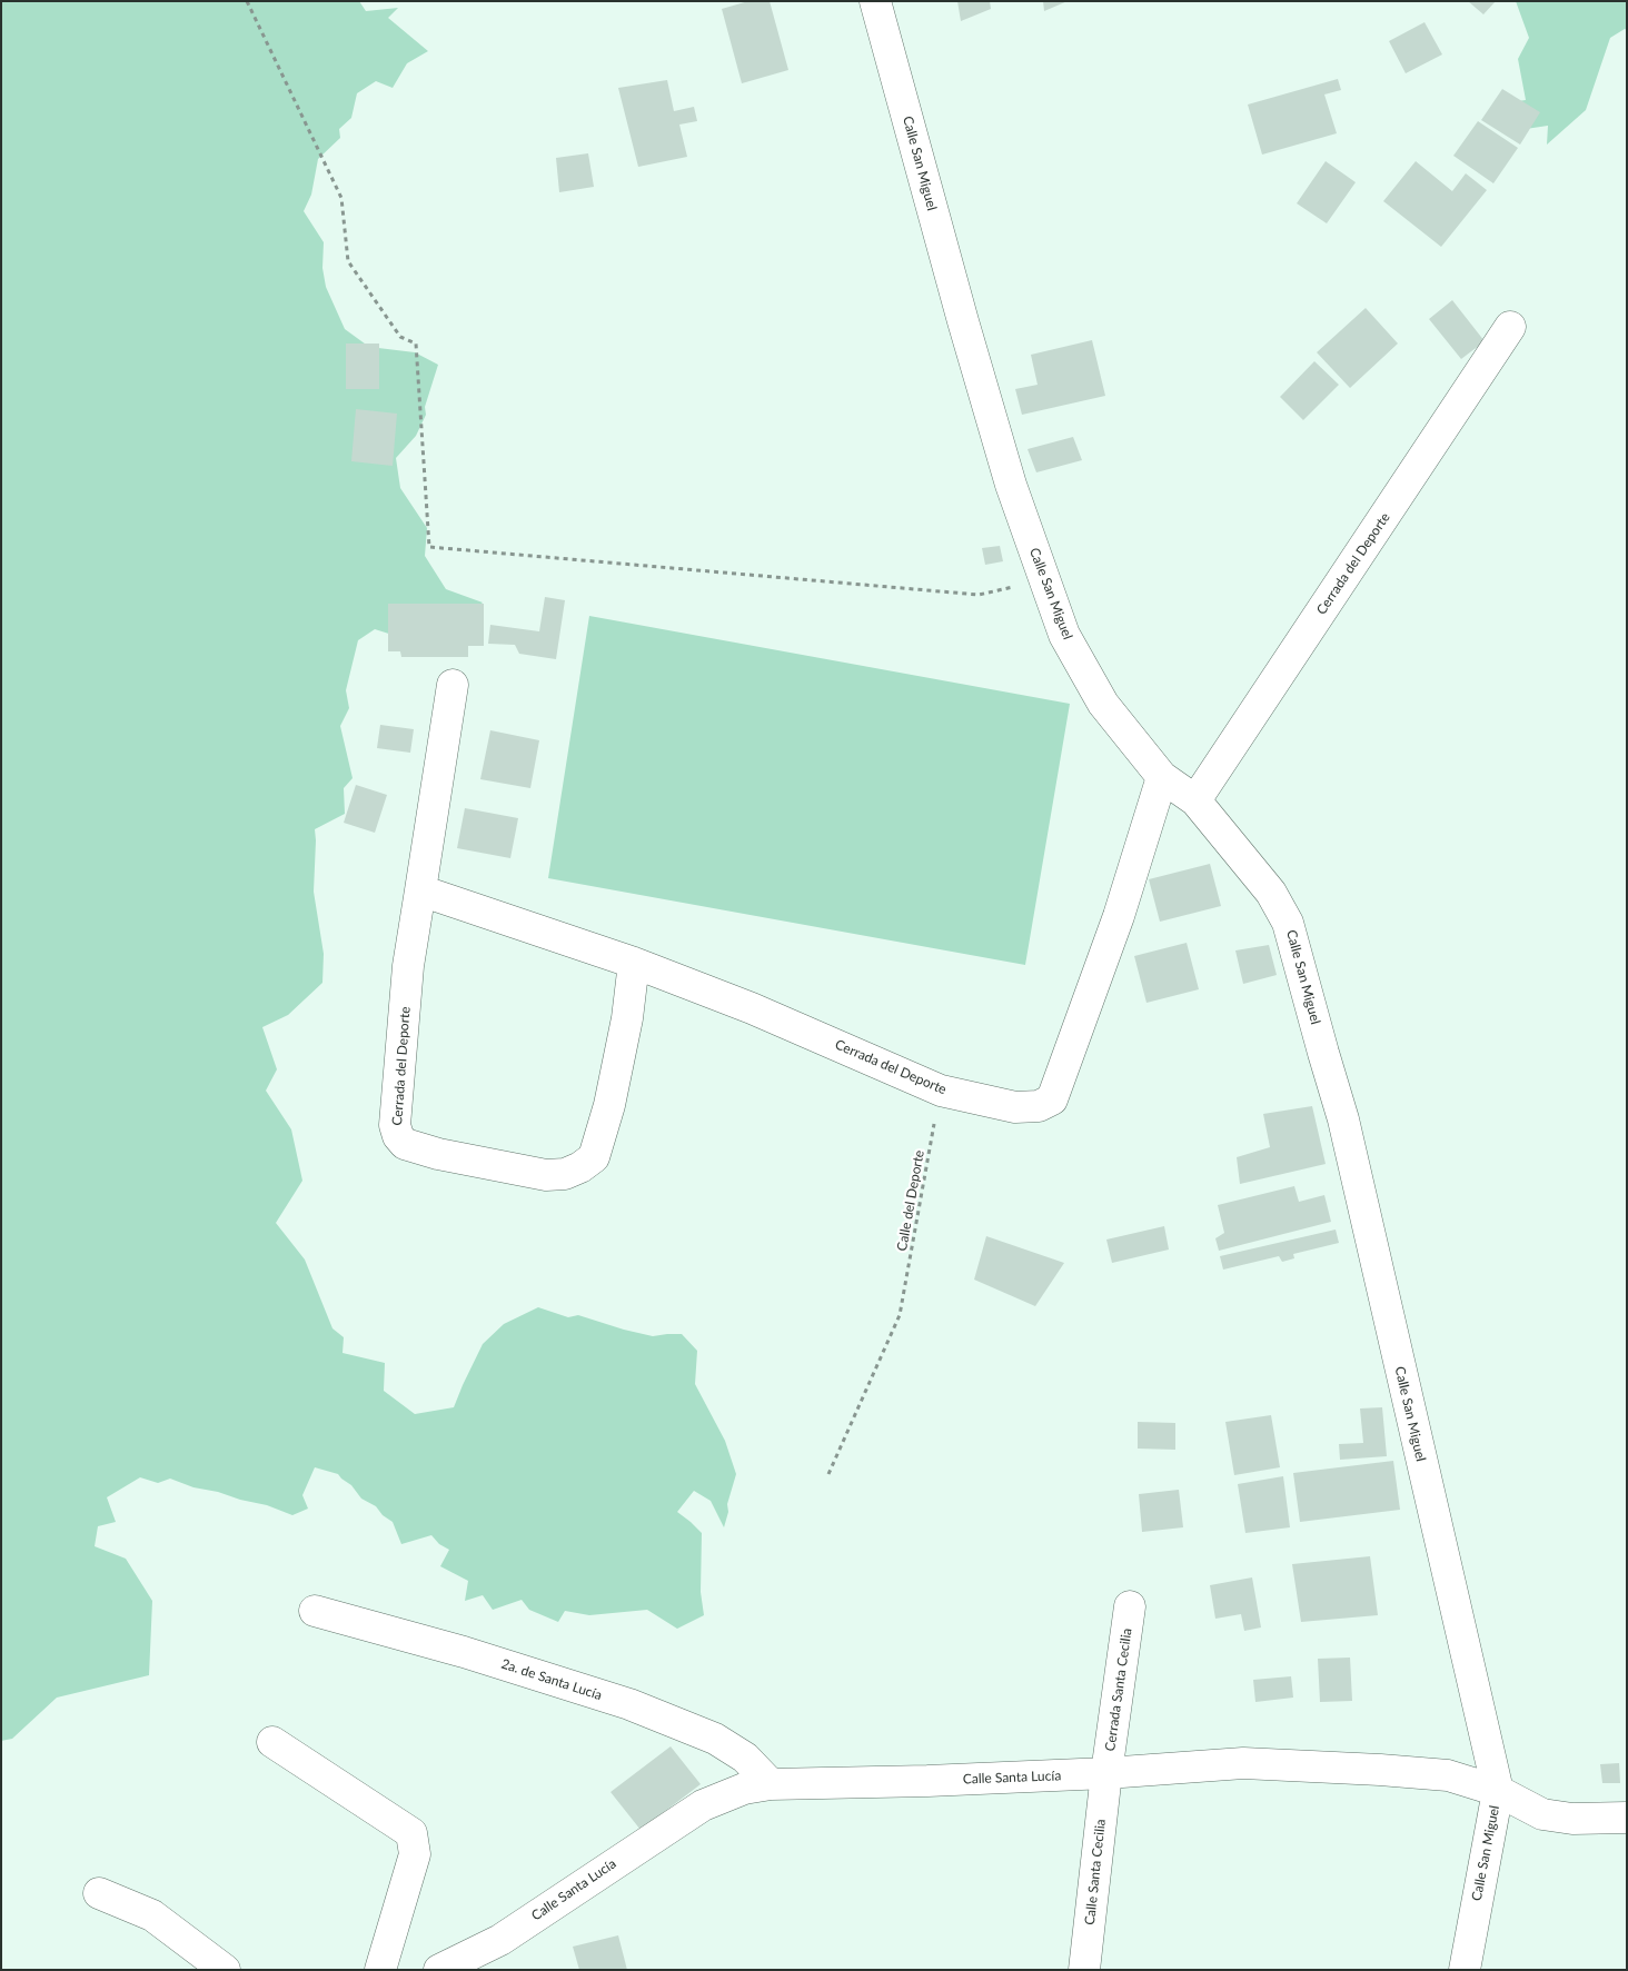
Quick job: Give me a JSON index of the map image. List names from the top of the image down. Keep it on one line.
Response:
{"streets":{"street":["Calle San Miguel","Cerrada del Deporte","2a. de Santa Lucía","Cerrada Santa Cecilia","Calle Santa Lucía","Calle Santa Cecilia"],"path":["Calle del Deporte"]},"crossings":[["Calle San Miguel","Cerrada del Deporte"],["Calle San Miguel","Calle Santa Lucía"],["Cerrada del Deporte","Calle del Deporte"],["2a. de Santa Lucía","Calle Santa Lucía"],["Cerrada Santa Cecilia","Calle Santa Lucía"],["Cerrada Santa Cecilia","Calle Santa Cecilia"],["Calle Santa Lucía","Calle Santa Cecilia"]]}
